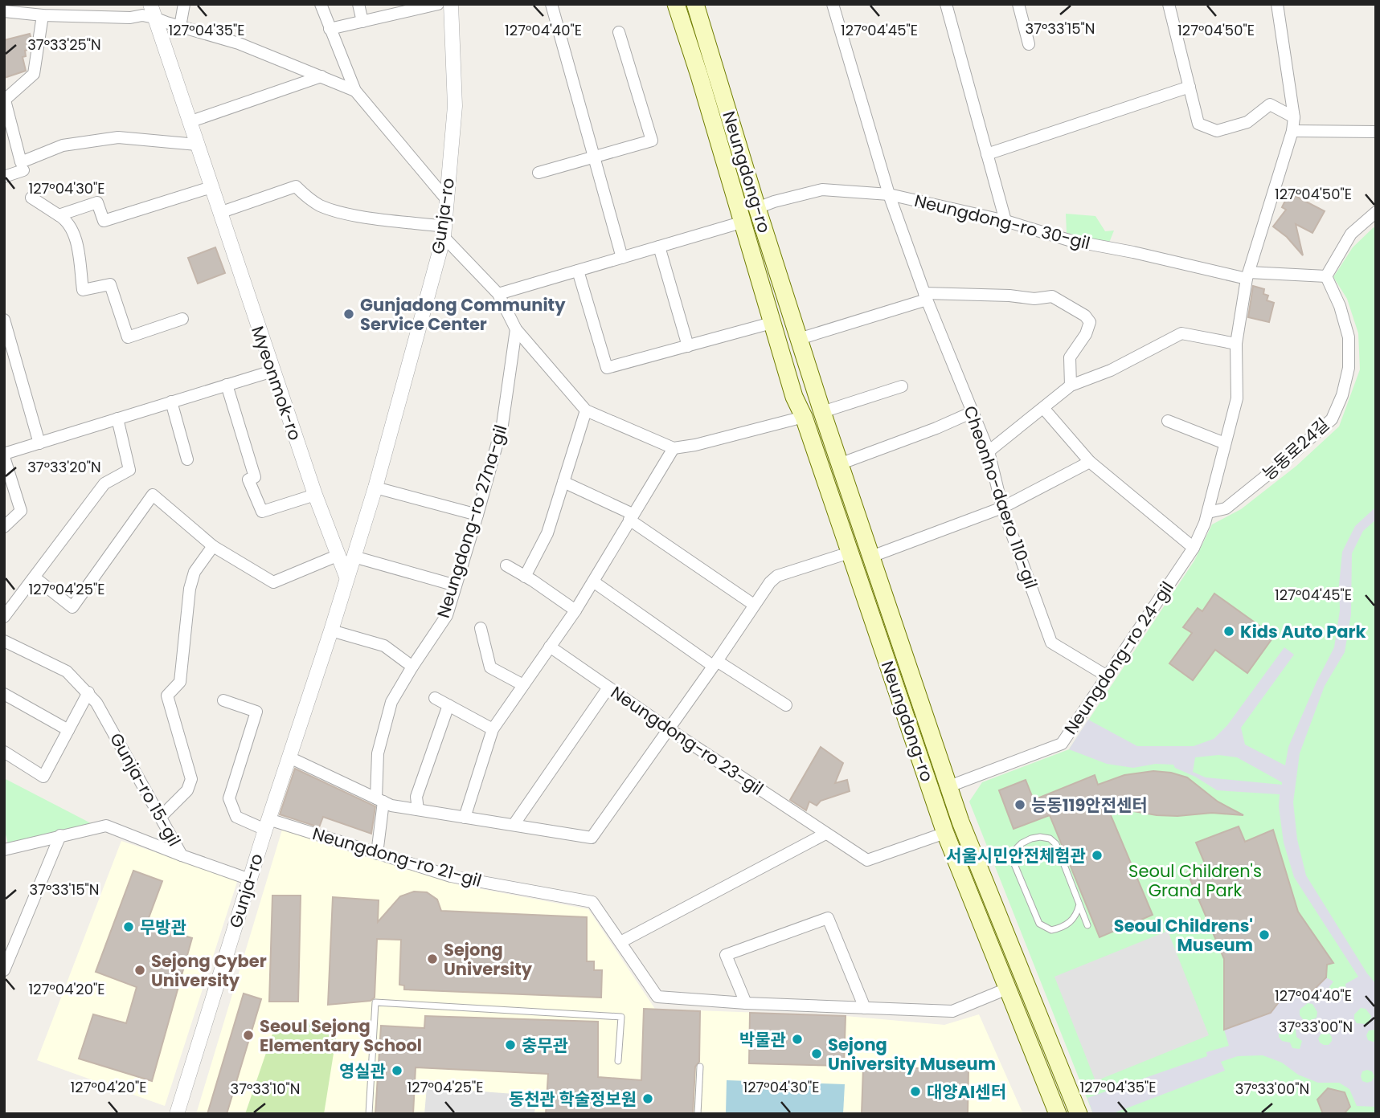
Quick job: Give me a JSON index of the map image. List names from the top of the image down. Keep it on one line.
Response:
{"streets":{"main road":["Neungdong-ro","Neungdong-ro 24-gil"],"street":["Gunja-ro","Neungdong-ro 30-gil","Myeonmok-ro","능동로24길","Cheonho-daero 110-gil","Neungdong-ro 27na-gil","Neungdong-ro 23-gil","Gunja-ro 15-gil","Neungdong-ro 21-gil"]},"crossings":[["Neungdong-ro","Neungdong-ro 30-gil"],["Neungdong-ro","Neungdong-ro 24-gil"],["Neungdong-ro","Neungdong-ro 23-gil"],["Neungdong-ro","Neungdong-ro 21-gil"],["Gunja-ro","Myeonmok-ro"],["Gunja-ro","Gunja-ro 15-gil"],["Gunja-ro","Neungdong-ro 21-gil"],["Neungdong-ro 30-gil","능동로24길"],["Neungdong-ro 30-gil","Cheonho-daero 110-gil"],["Neungdong-ro 30-gil","Neungdong-ro 24-gil"],["능동로24길","Neungdong-ro 24-gil"],["Cheonho-daero 110-gil","Neungdong-ro 24-gil"],["Neungdong-ro 27na-gil","Neungdong-ro 21-gil"]],"parks":["Seoul Children's Grand Park"],"places":["Gunjadong Community Service Center","Kids Auto Park","능동119안전센터","서울시민안전체험관","무방관","Seoul Childrens' Museum","Sejong University","Sejong Cyber University","Seoul Sejong Elementary School","박물관","충무관","Sejong University Museum","영실관","대양AI센터","동천관 학술정보원"],"coordinates":["37°33'15\"N","127°04'35\"E","127°04'40\"E","127°04'45\"E","127°04'50\"E","37°33'25\"N","127°04'30\"E","37°33'20\"N","127°04'25\"E","127°04'20\"E","37°33'00\"N","37°33'10\"N"]}
